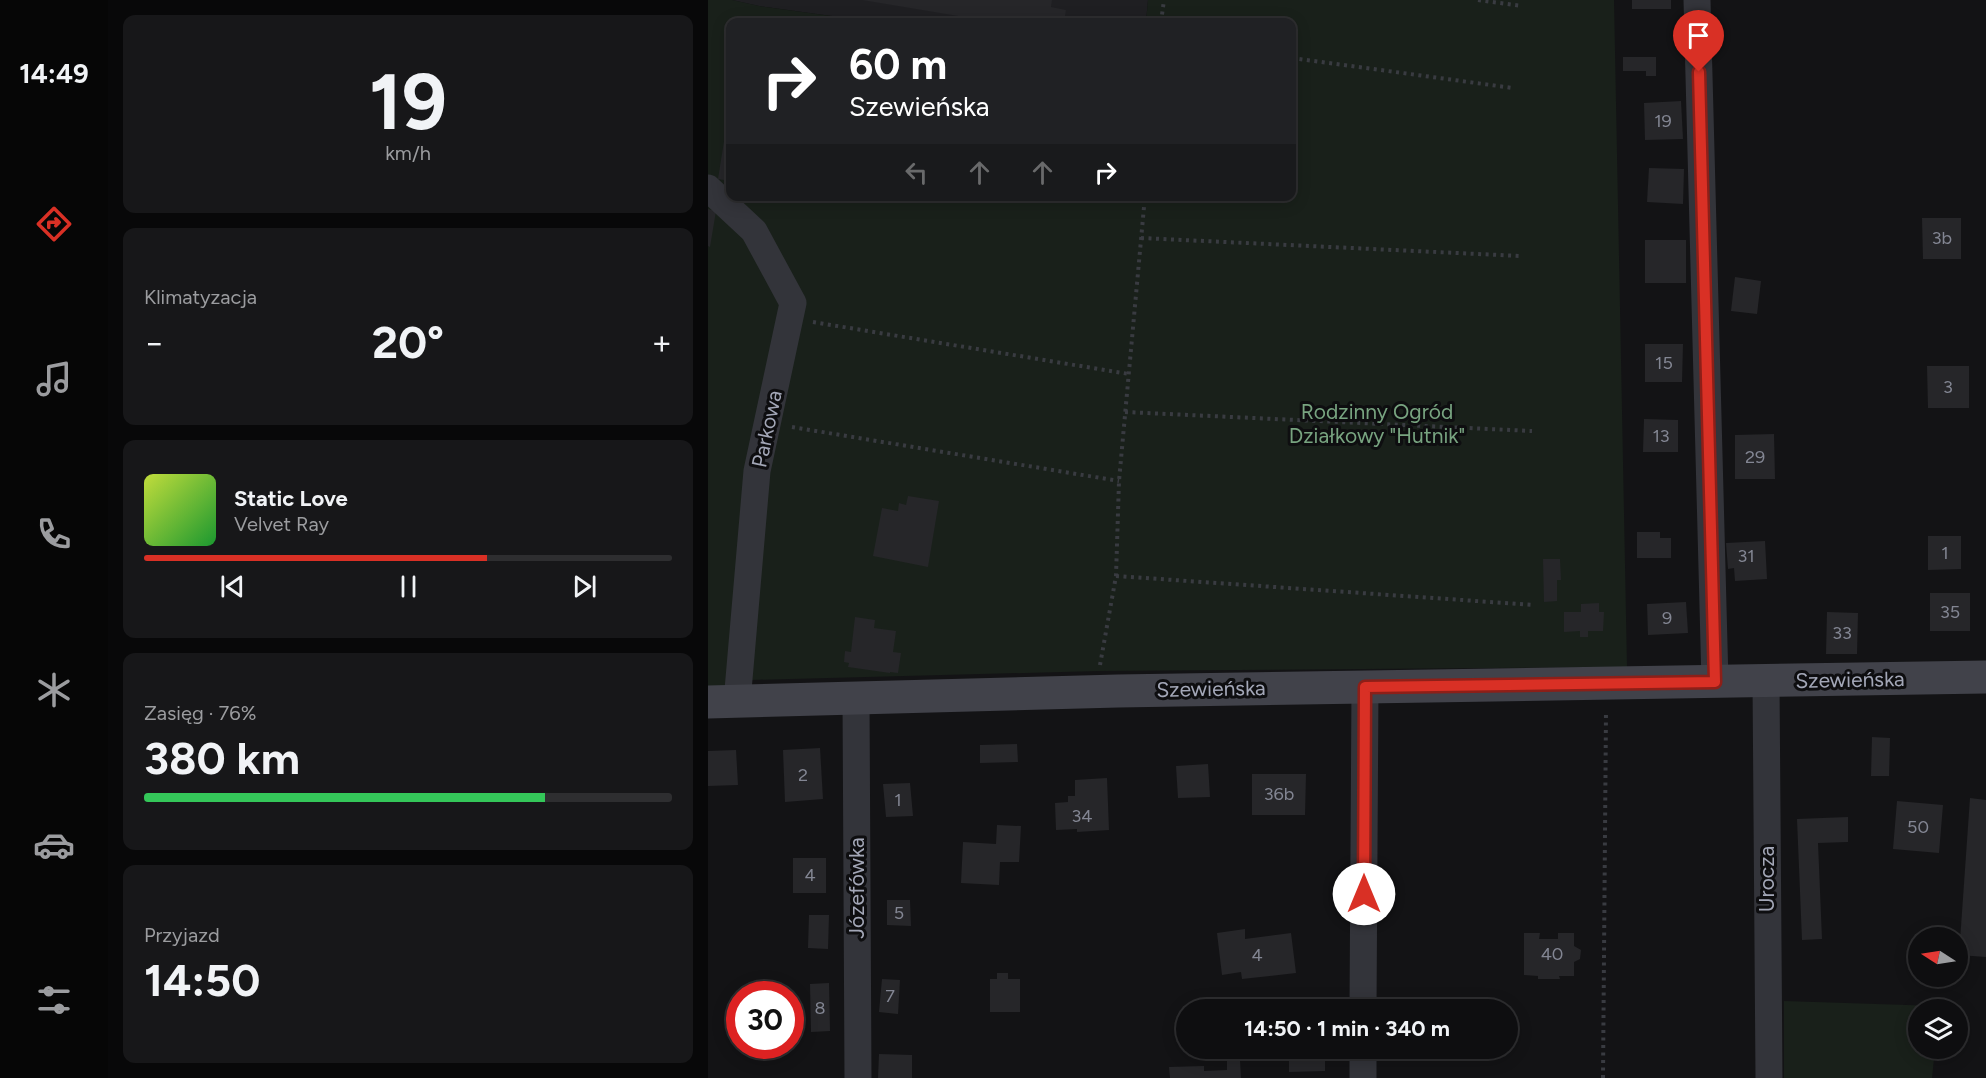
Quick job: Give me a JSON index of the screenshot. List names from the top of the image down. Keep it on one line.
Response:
{"streets":{"street":["Parkowa","Szewieńska","Urocza","Józefówka"]},"crossings":[["Parkowa","Szewieńska"],["Szewieńska","Urocza"],["Szewieńska","Józefówka"]],"parks":["Rodzinny Ogród Działkowy \"Hutnik\""],"house_numbers":["19","3b","15","3","13","29","1","31","35","9","33","2","36b","1","34","50","4","5","40","4","7","8"],"north":"left","page":{"tabs":"14:49","tile":[["19","km/h"],"Klimatyzacja",["Zasięg · 76%","380 km"],["Przyjazd","14:50"]],"turn":["60 m","Szewieńska"],"heat":["−","20°","+"],"song":["Static Love","Velvet Ray"],"limit":"30","trip":"14:50 · 1 min · 340 m"}}
